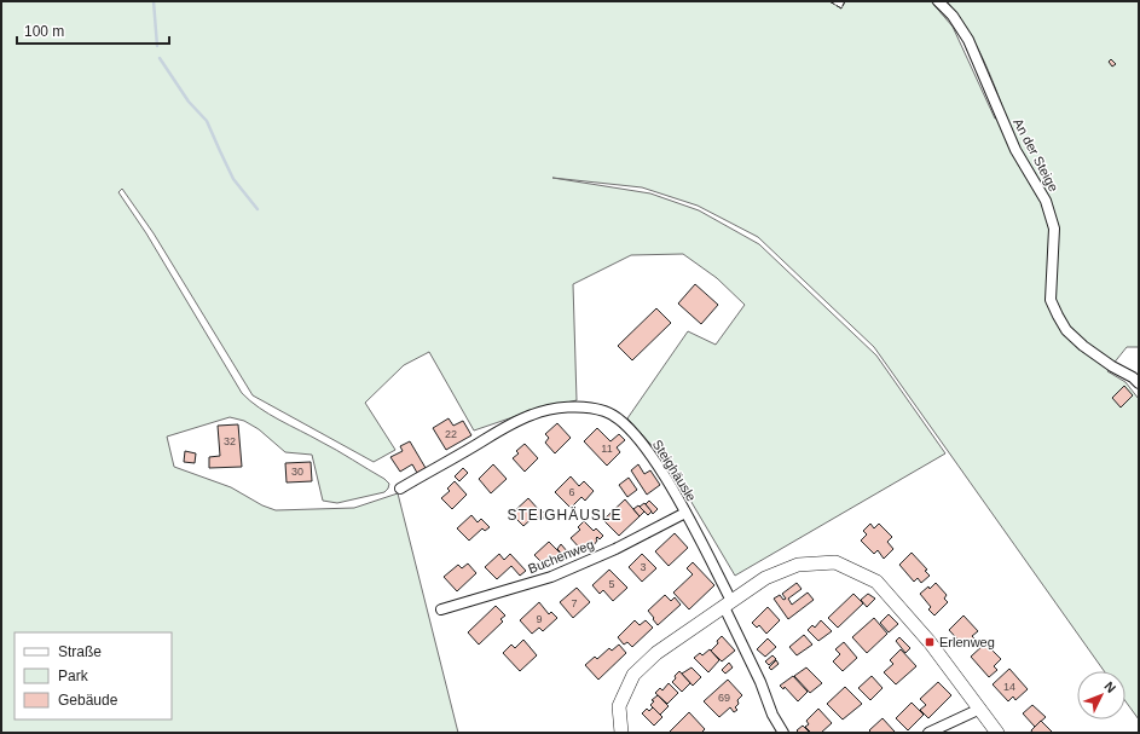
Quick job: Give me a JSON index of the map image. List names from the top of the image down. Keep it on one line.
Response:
{"streets":{"street":["An der Steige","Steighäusle","Buchenweg"]},"crossings":[["Steighäusle","Buchenweg"]],"districts":["STEIGHÄUSLE"],"places":{"transit":["Erlenweg"]},"house_numbers":["22","32","11","30","6","3","5","7","9","14","69"],"legend":["Straße","Park","Gebäude"],"scale_bar":"100 m","north":"top right"}
